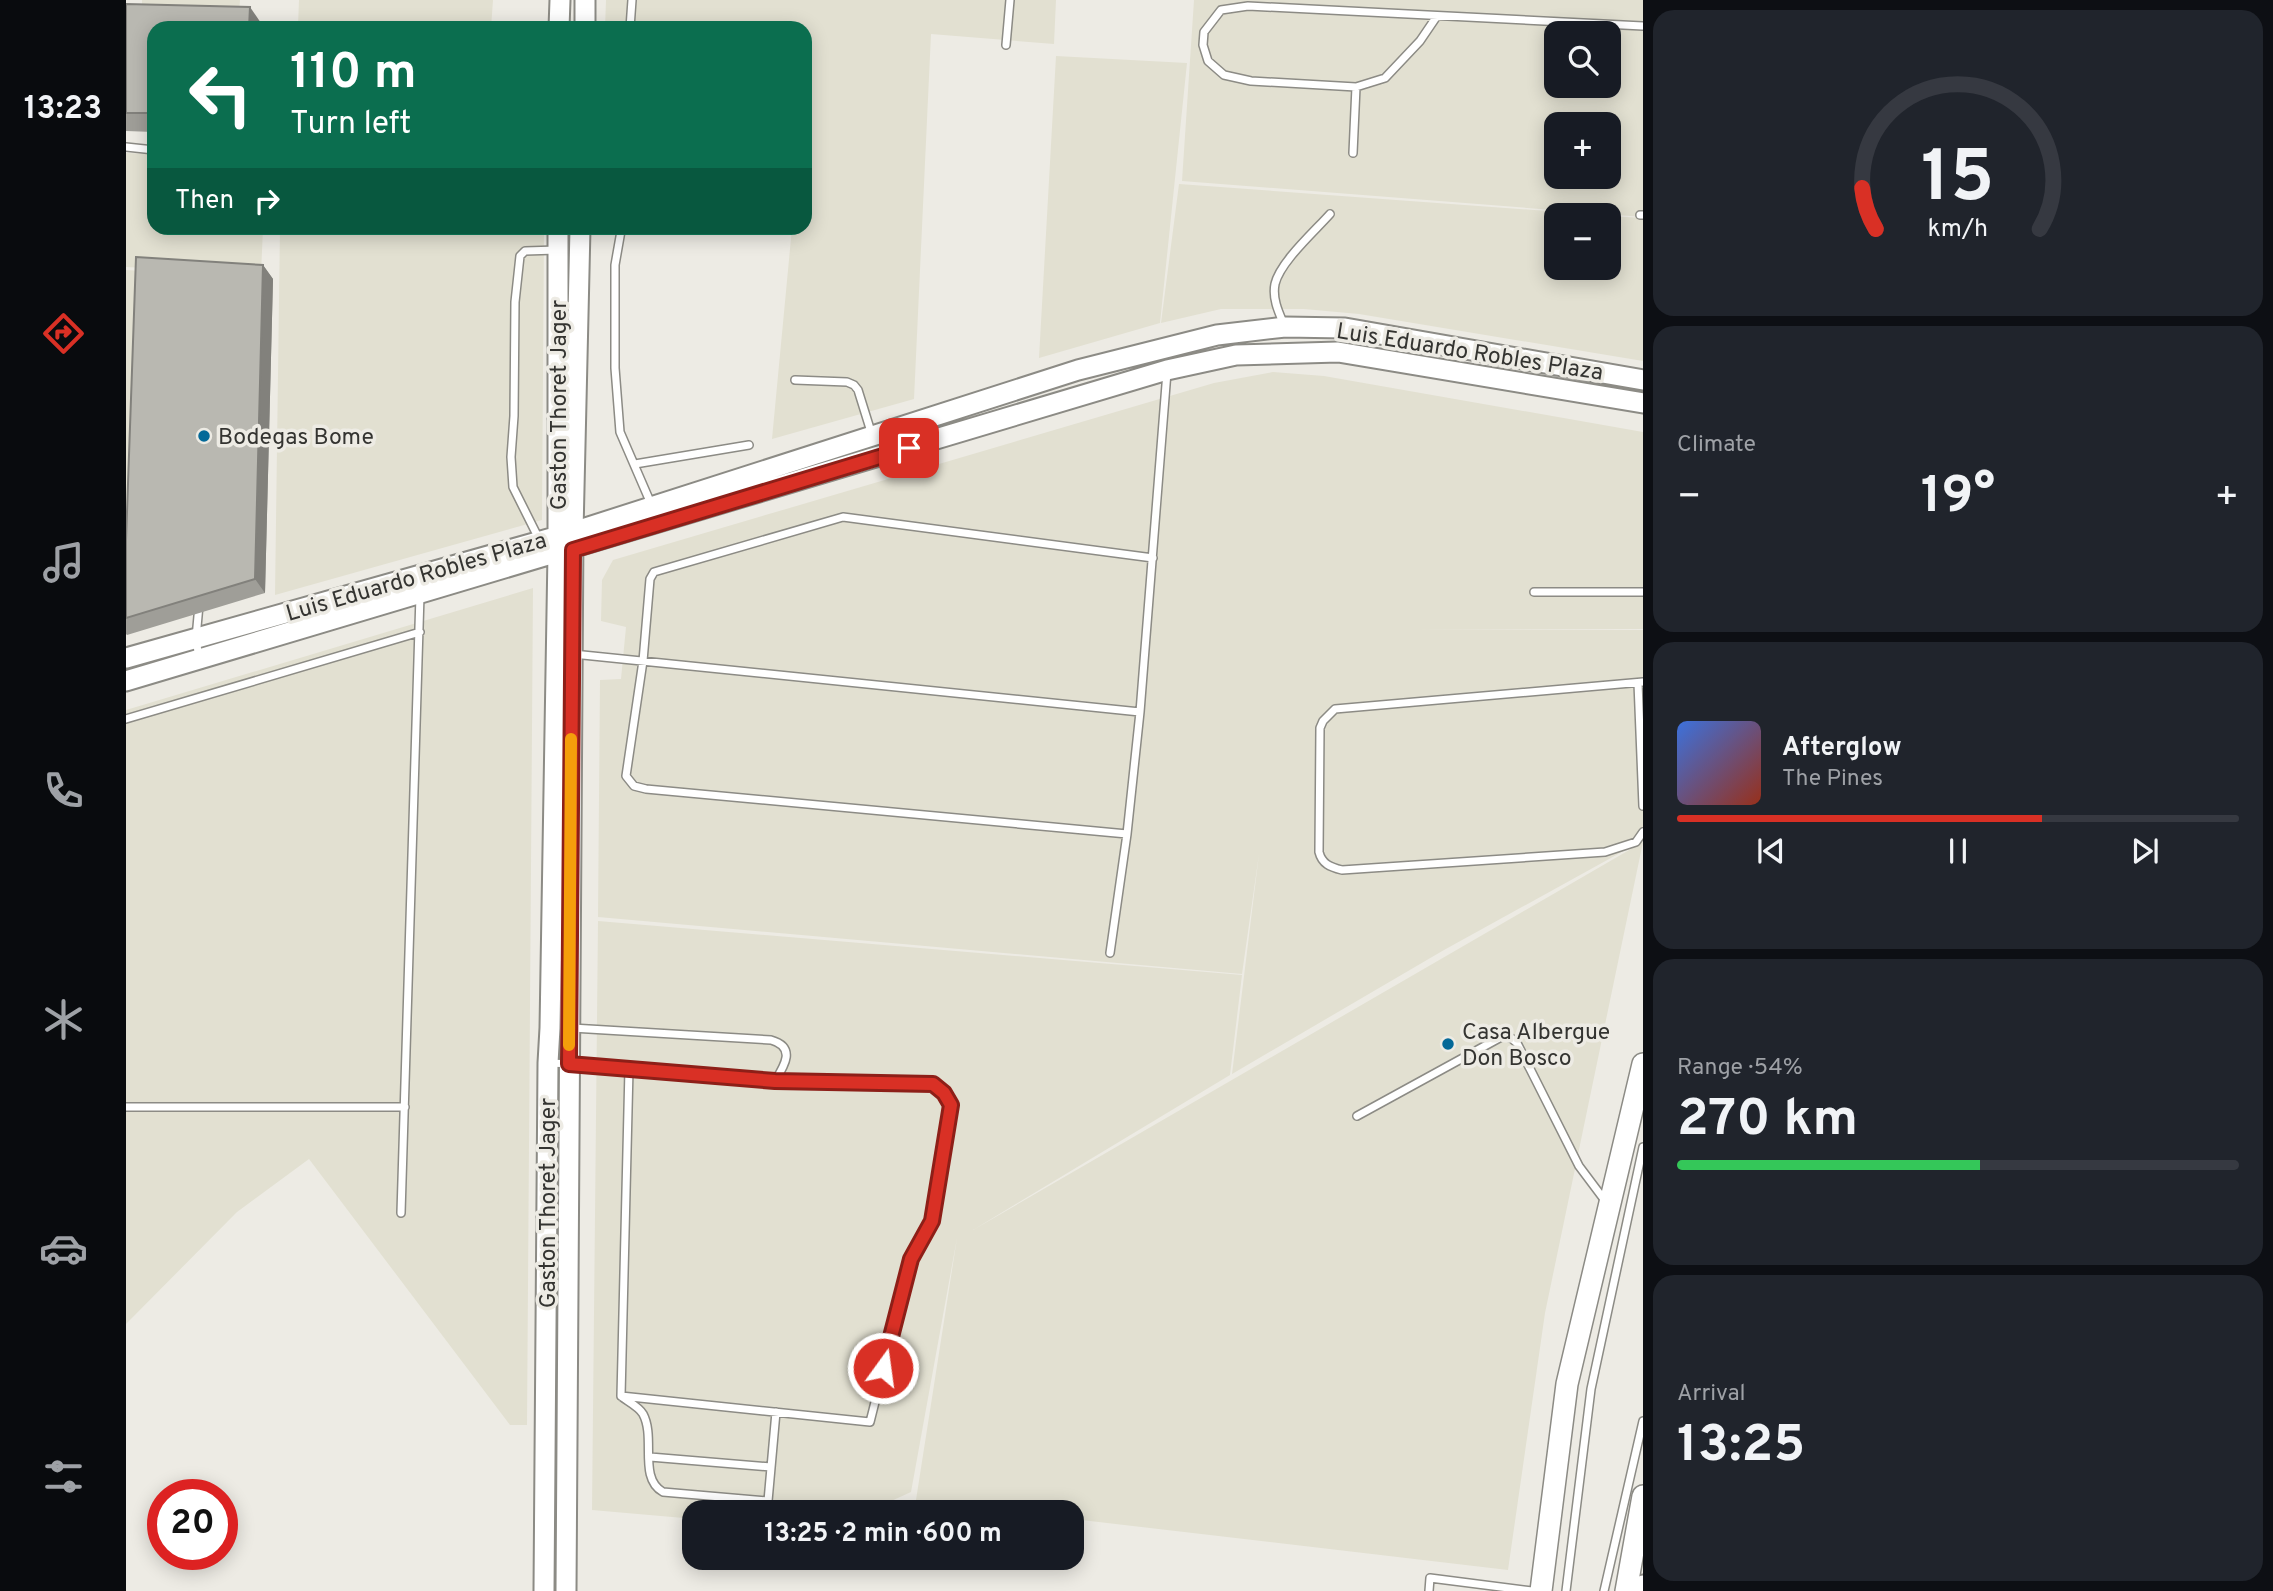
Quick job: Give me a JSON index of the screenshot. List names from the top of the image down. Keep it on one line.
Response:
{"streets":{"street":["Luis Eduardo Robles Plaza","Gaston Thoret Jager"]},"crossings":[["Luis Eduardo Robles Plaza","Gaston Thoret Jager"]],"places":["Bodegas Bome","Casa Albergue Don Bosco"],"page":{"tabs":"13:23","map_buttons":["+","−"],"turn":["110 m","Turn left"],"then":"Then","tile":["Climate",["Range · 54%","270 km"],["Arrival","13:25"]],"heat":["−","19°","+"],"song":["Afterglow","The Pines"],"limit":"20","trip":"13:25 · 2 min · 600 m","gauge":["15","km/h"]}}
